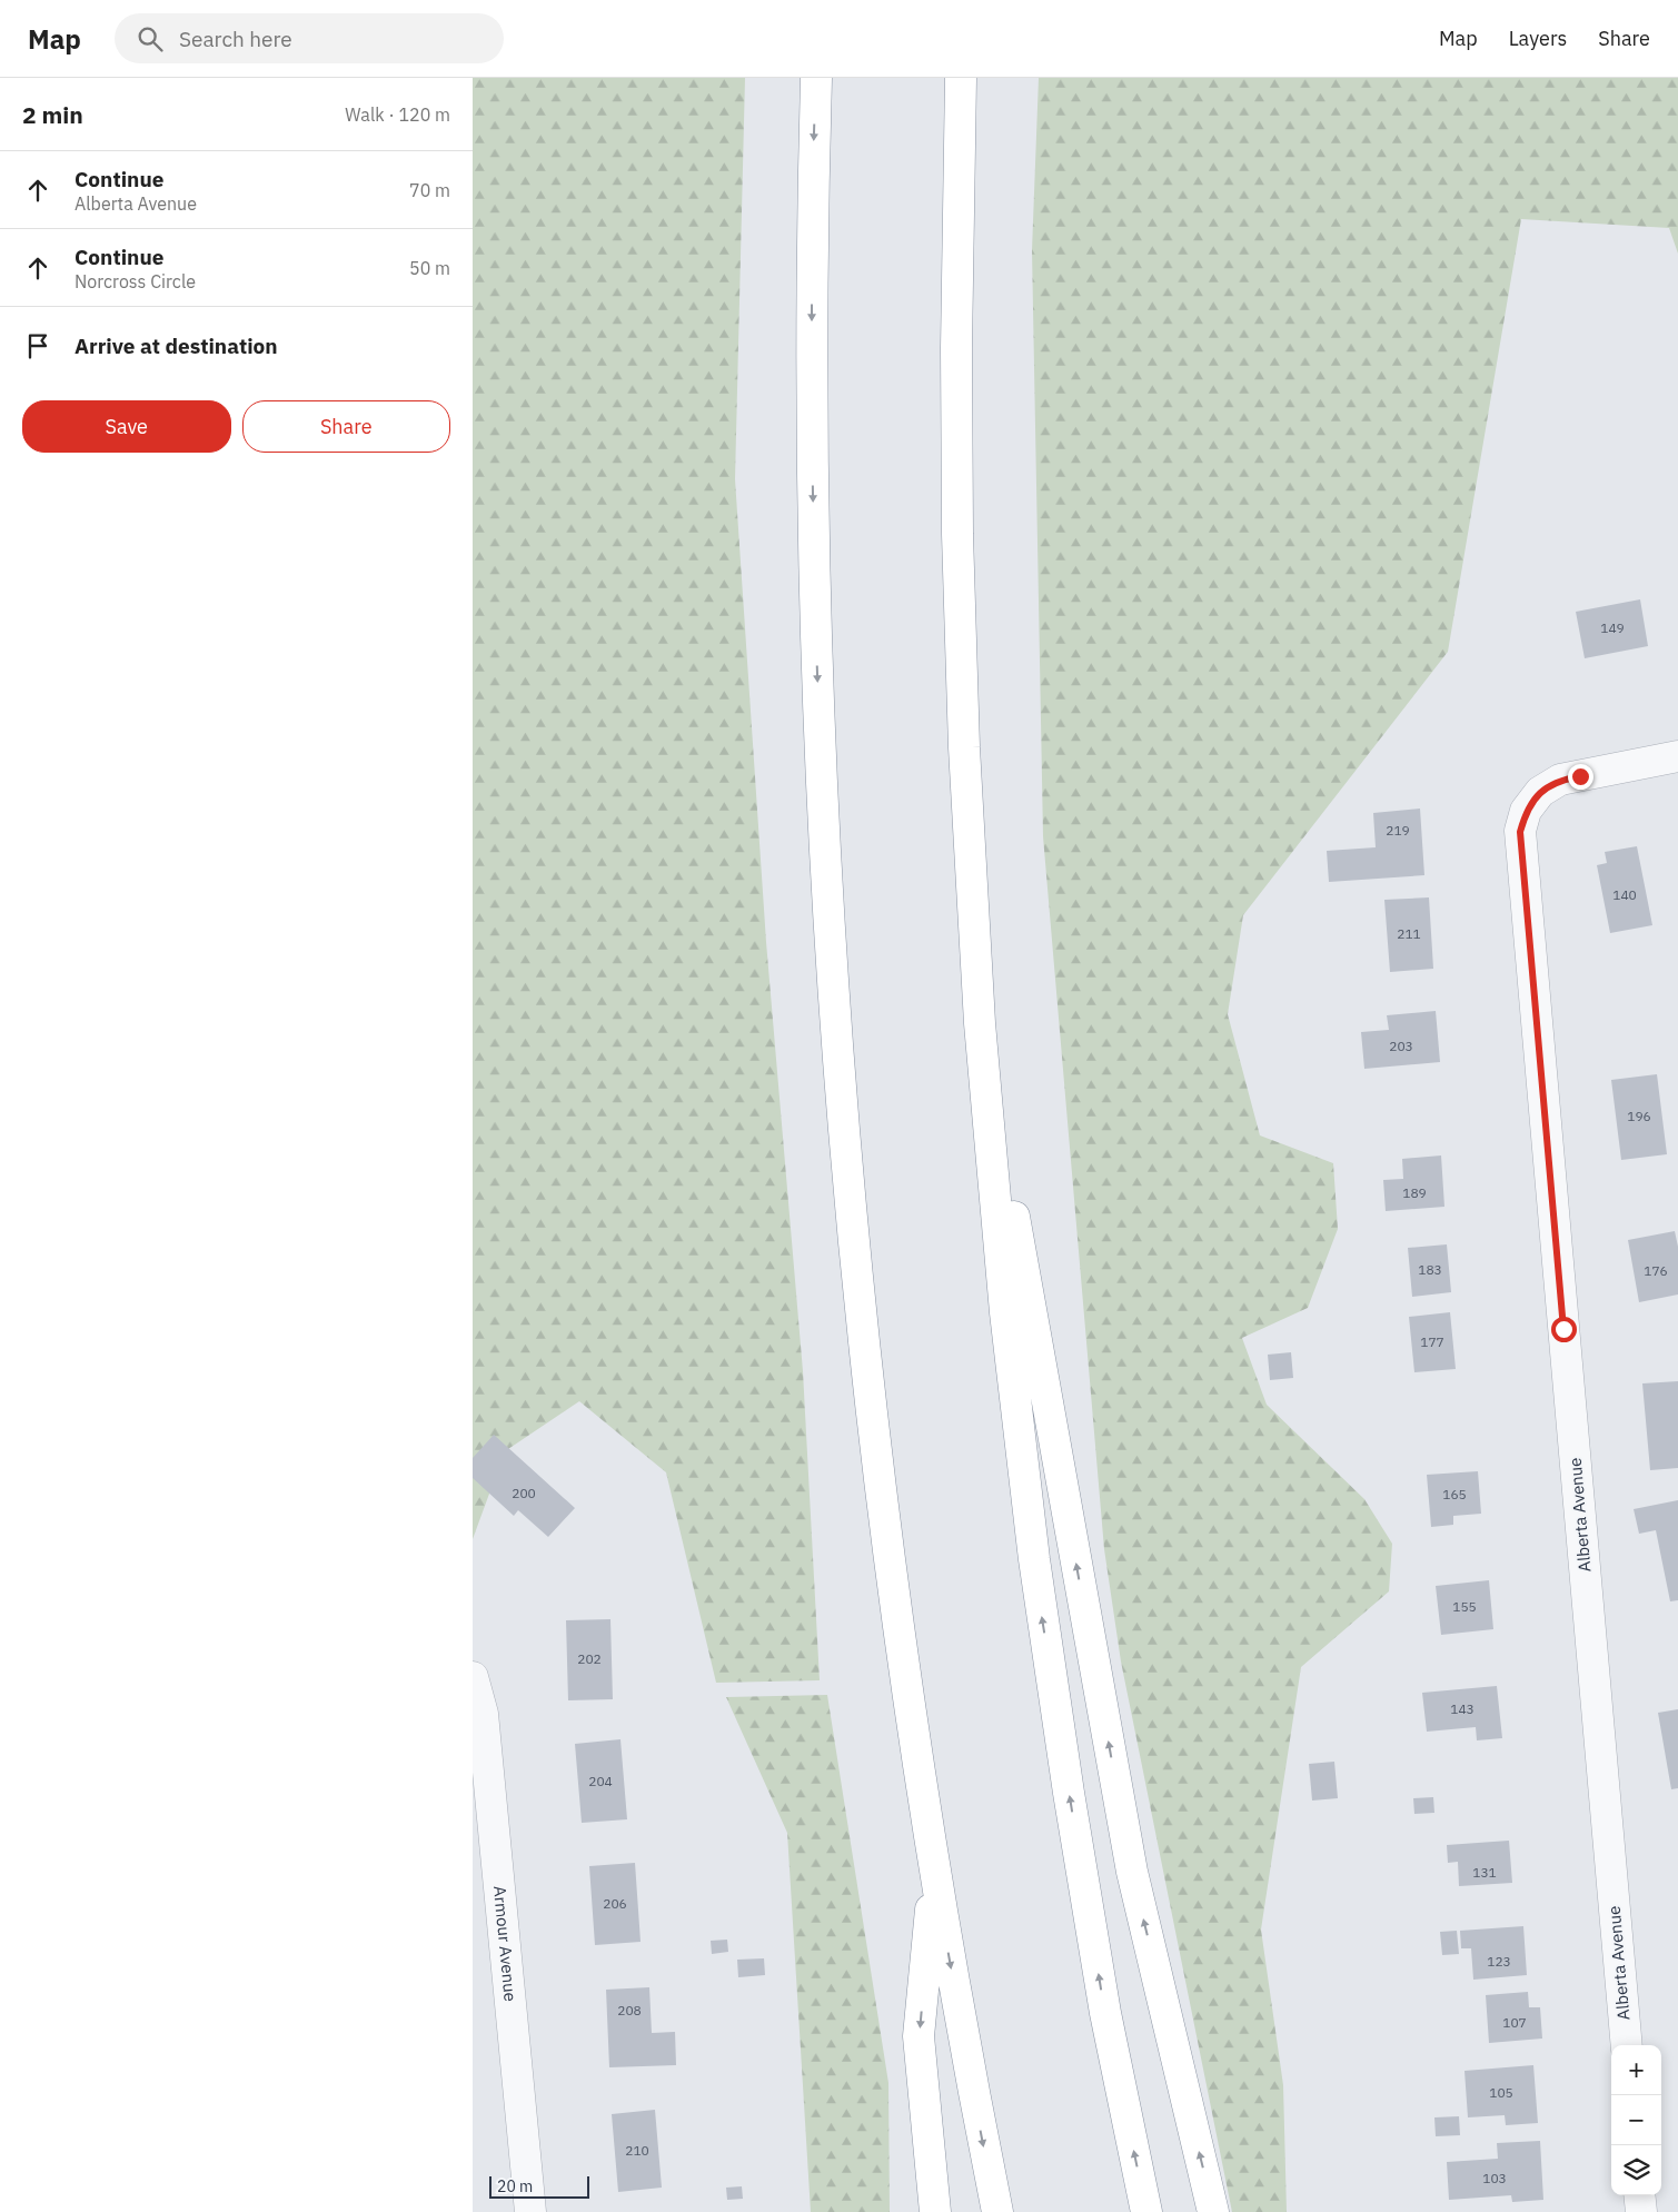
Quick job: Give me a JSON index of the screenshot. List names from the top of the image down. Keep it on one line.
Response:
{"streets":{"street":["Alberta Avenue","Armour Avenue"]},"house_numbers":["149","219","140","211","203","196","189","183","176","177","200","165","155","202","143","204","131","206","123","208","107","105","210","103"],"scale_bar":"20 m","page":{"header":"Map","search":"Search here","nav":["Map","Layers","Share"],"heading":["2 min","Walk · 120 m"],"list":[["Continue","Alberta Avenue","70 m"],["Continue","Norcross Circle","50 m"],"Arrive at destination"],"buttons":["Save","Share"],"map_buttons":["+","−"],"scale":"20 m"}}
